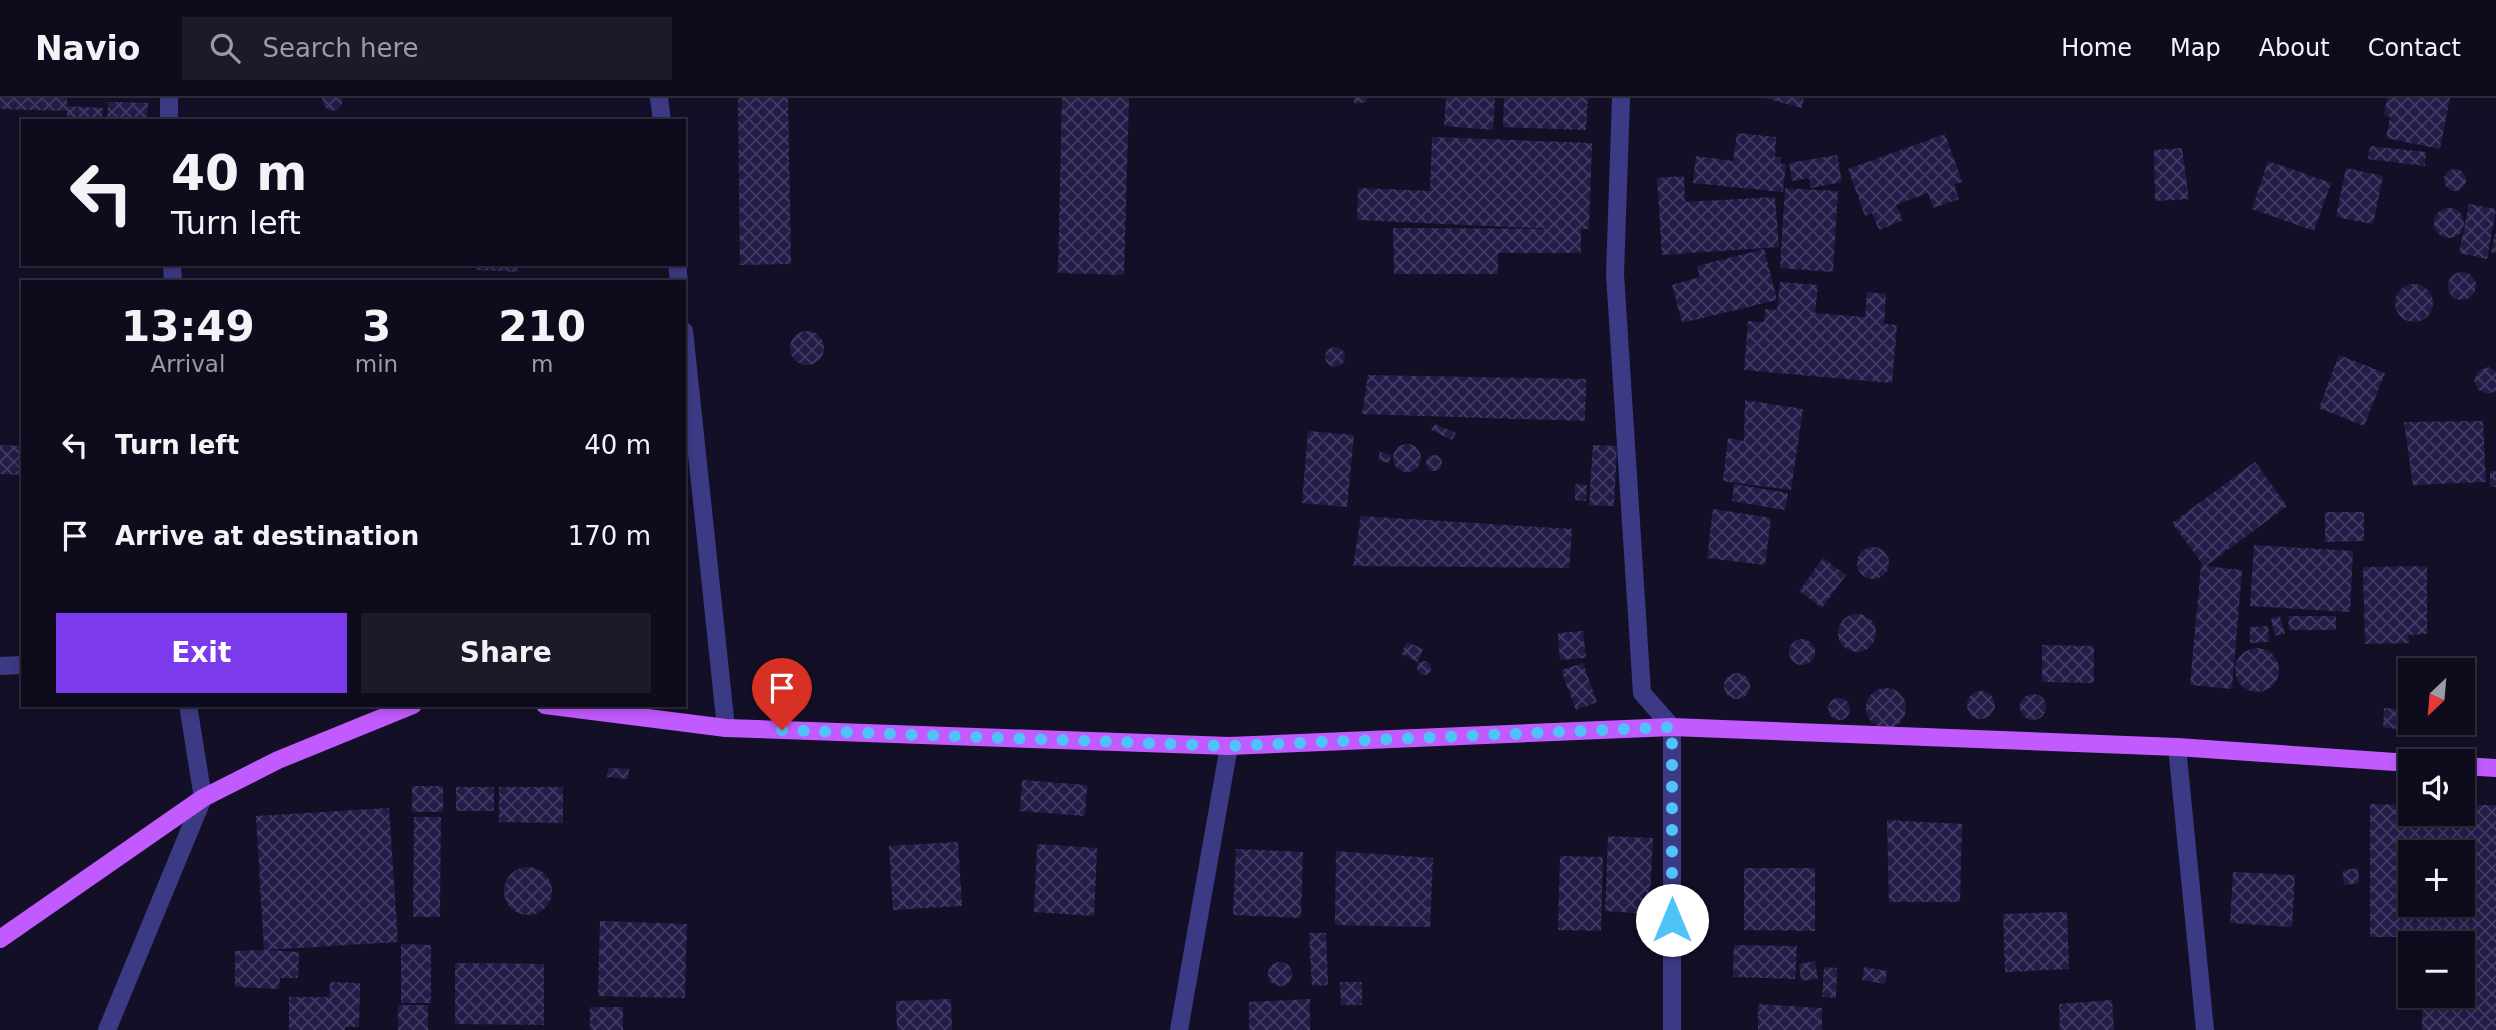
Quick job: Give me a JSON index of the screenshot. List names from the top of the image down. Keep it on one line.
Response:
{"north":"bottom left","page":{"header":"Navio","search":"Search here","nav":["Home","Map","About","Contact"],"turn":["40 m","Turn left"],"eta":["13:49","Arrival","3","min","210","m"],"list":[{"name":"Turn left","value":"40 m"},{"name":"Arrive at destination","value":"170 m"}],"buttons":["Exit","Share"],"map_buttons":["+","−"]}}
